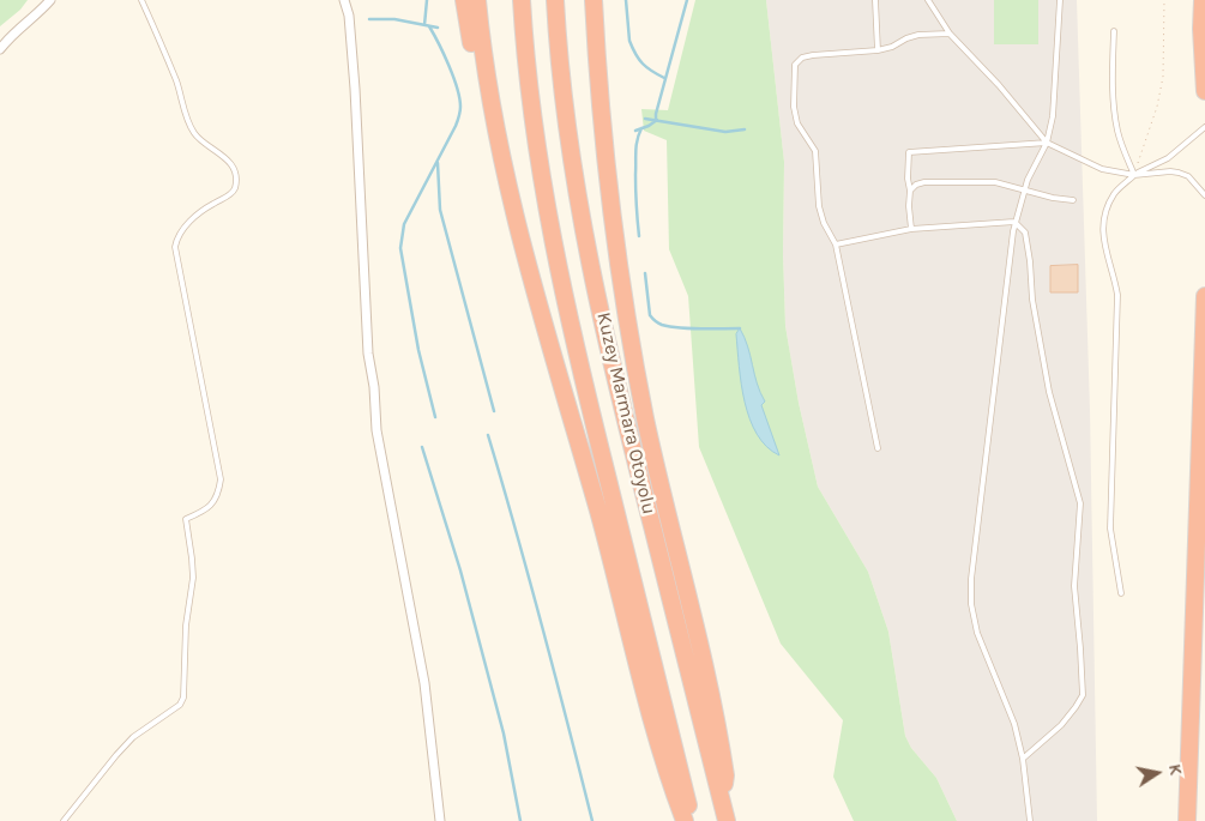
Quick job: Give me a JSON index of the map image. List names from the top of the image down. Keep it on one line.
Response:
{"streets":{"highway":["Kuzey Marmara Otoyolu"]},"north":"right"}
